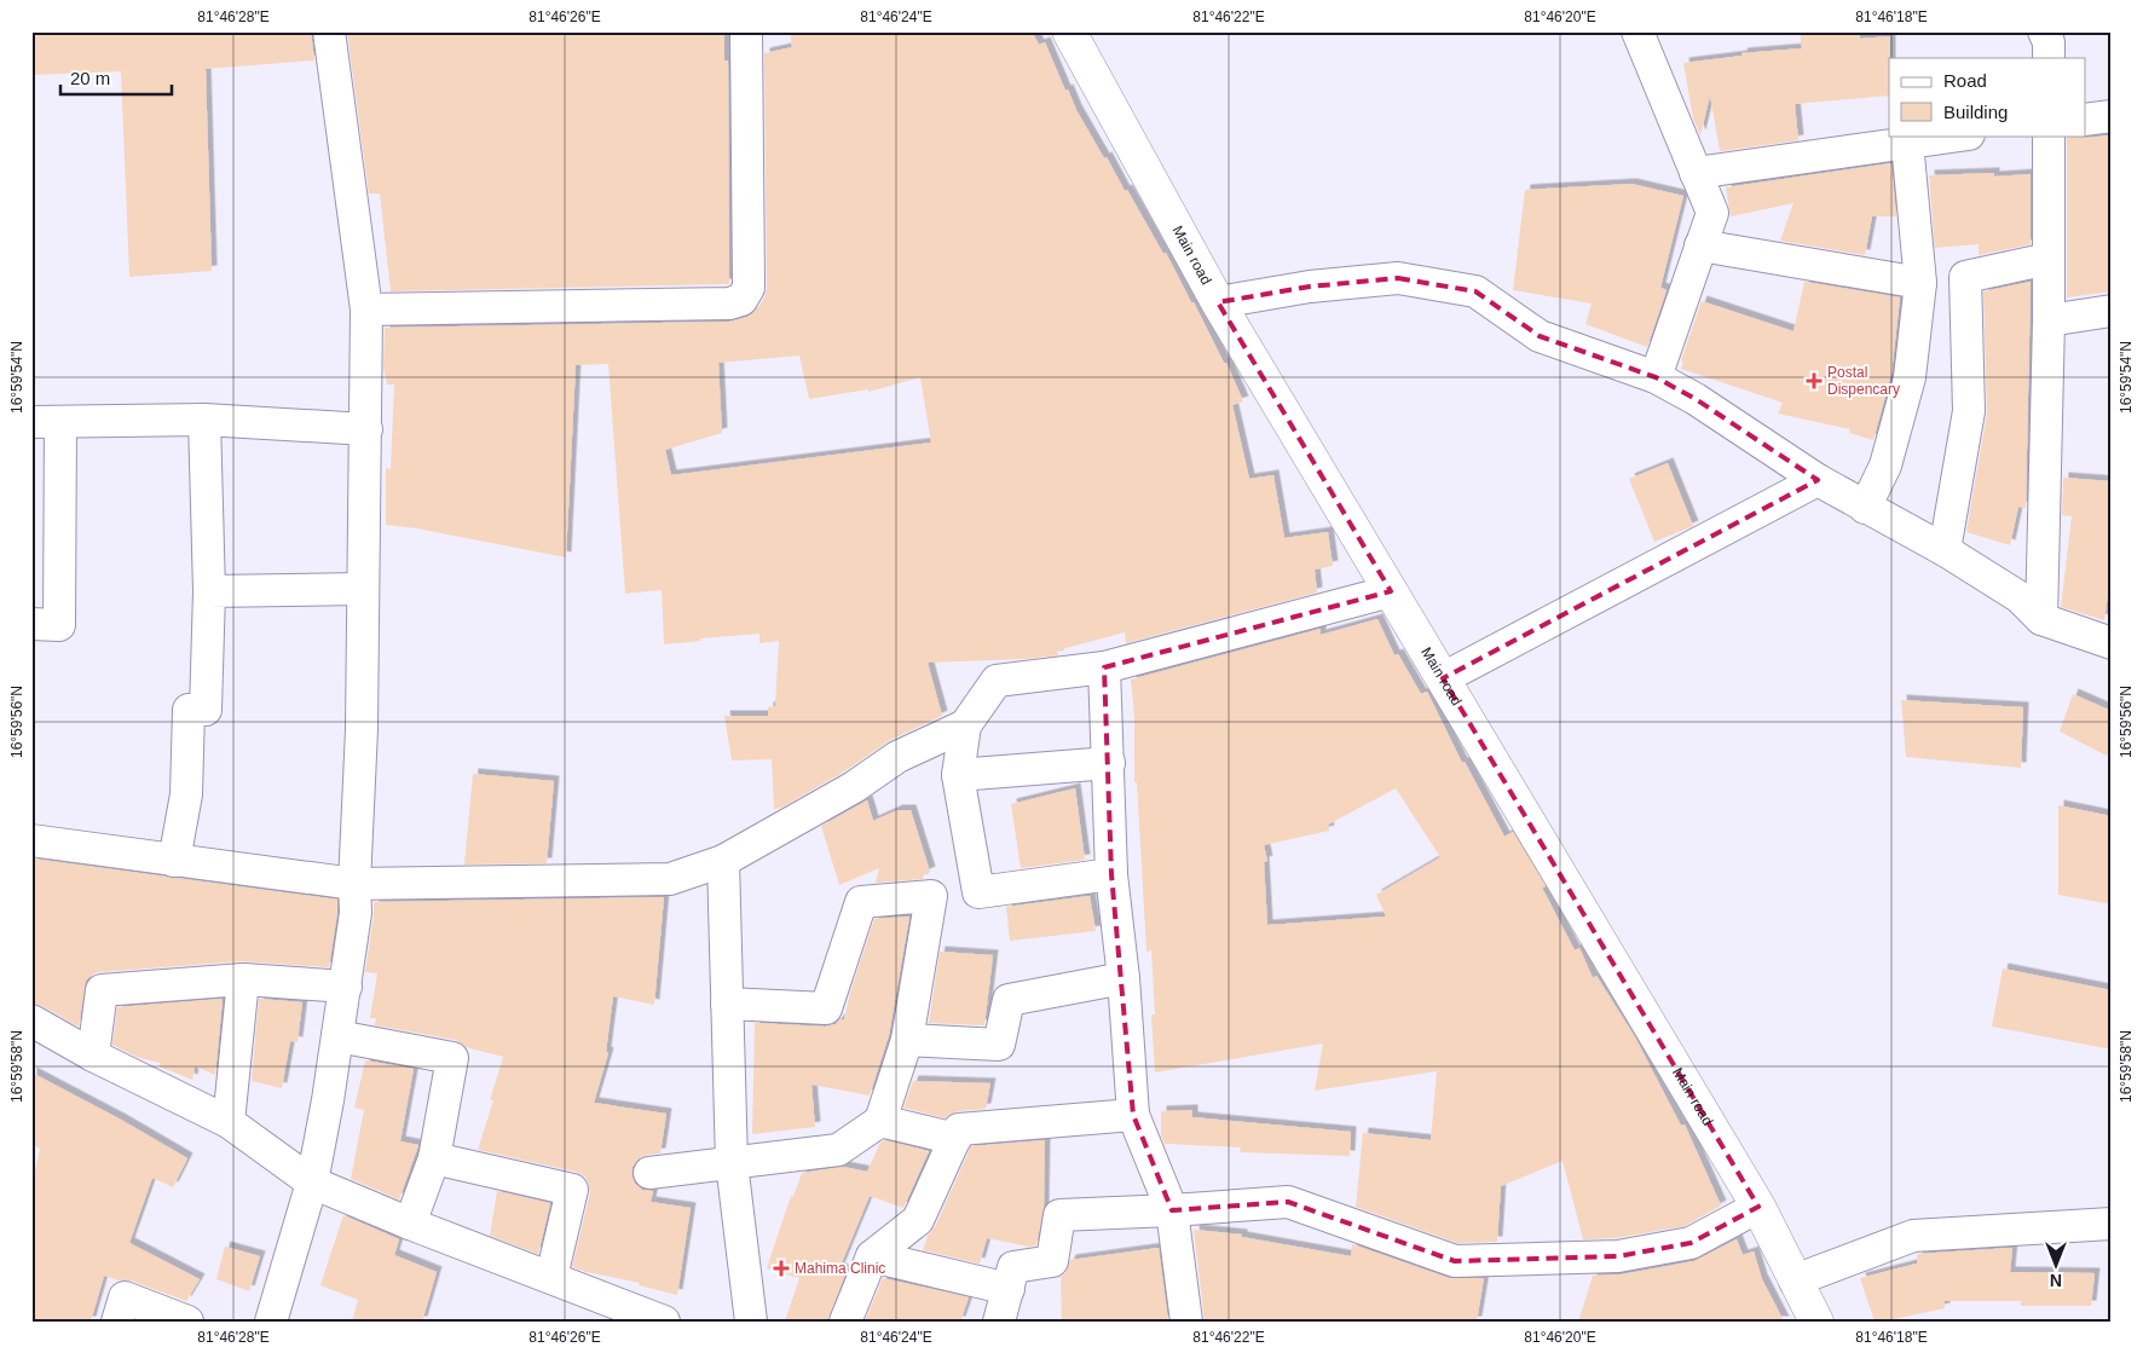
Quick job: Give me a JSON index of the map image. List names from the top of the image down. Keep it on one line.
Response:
{"streets":{"street":["Main road"]},"places":{"health":["Postal Dispencary","Mahima Clinic"]},"legend":["Road","Building"],"scale_bar":"20 m","north":"bottom","coordinates":["81°46'28\"E","81°46'26\"E","81°46'24\"E","81°46'22\"E","81°46'20\"E","81°46'18\"E","16°59'54\"N","16°59'56\"N","16°59'58\"N"]}
